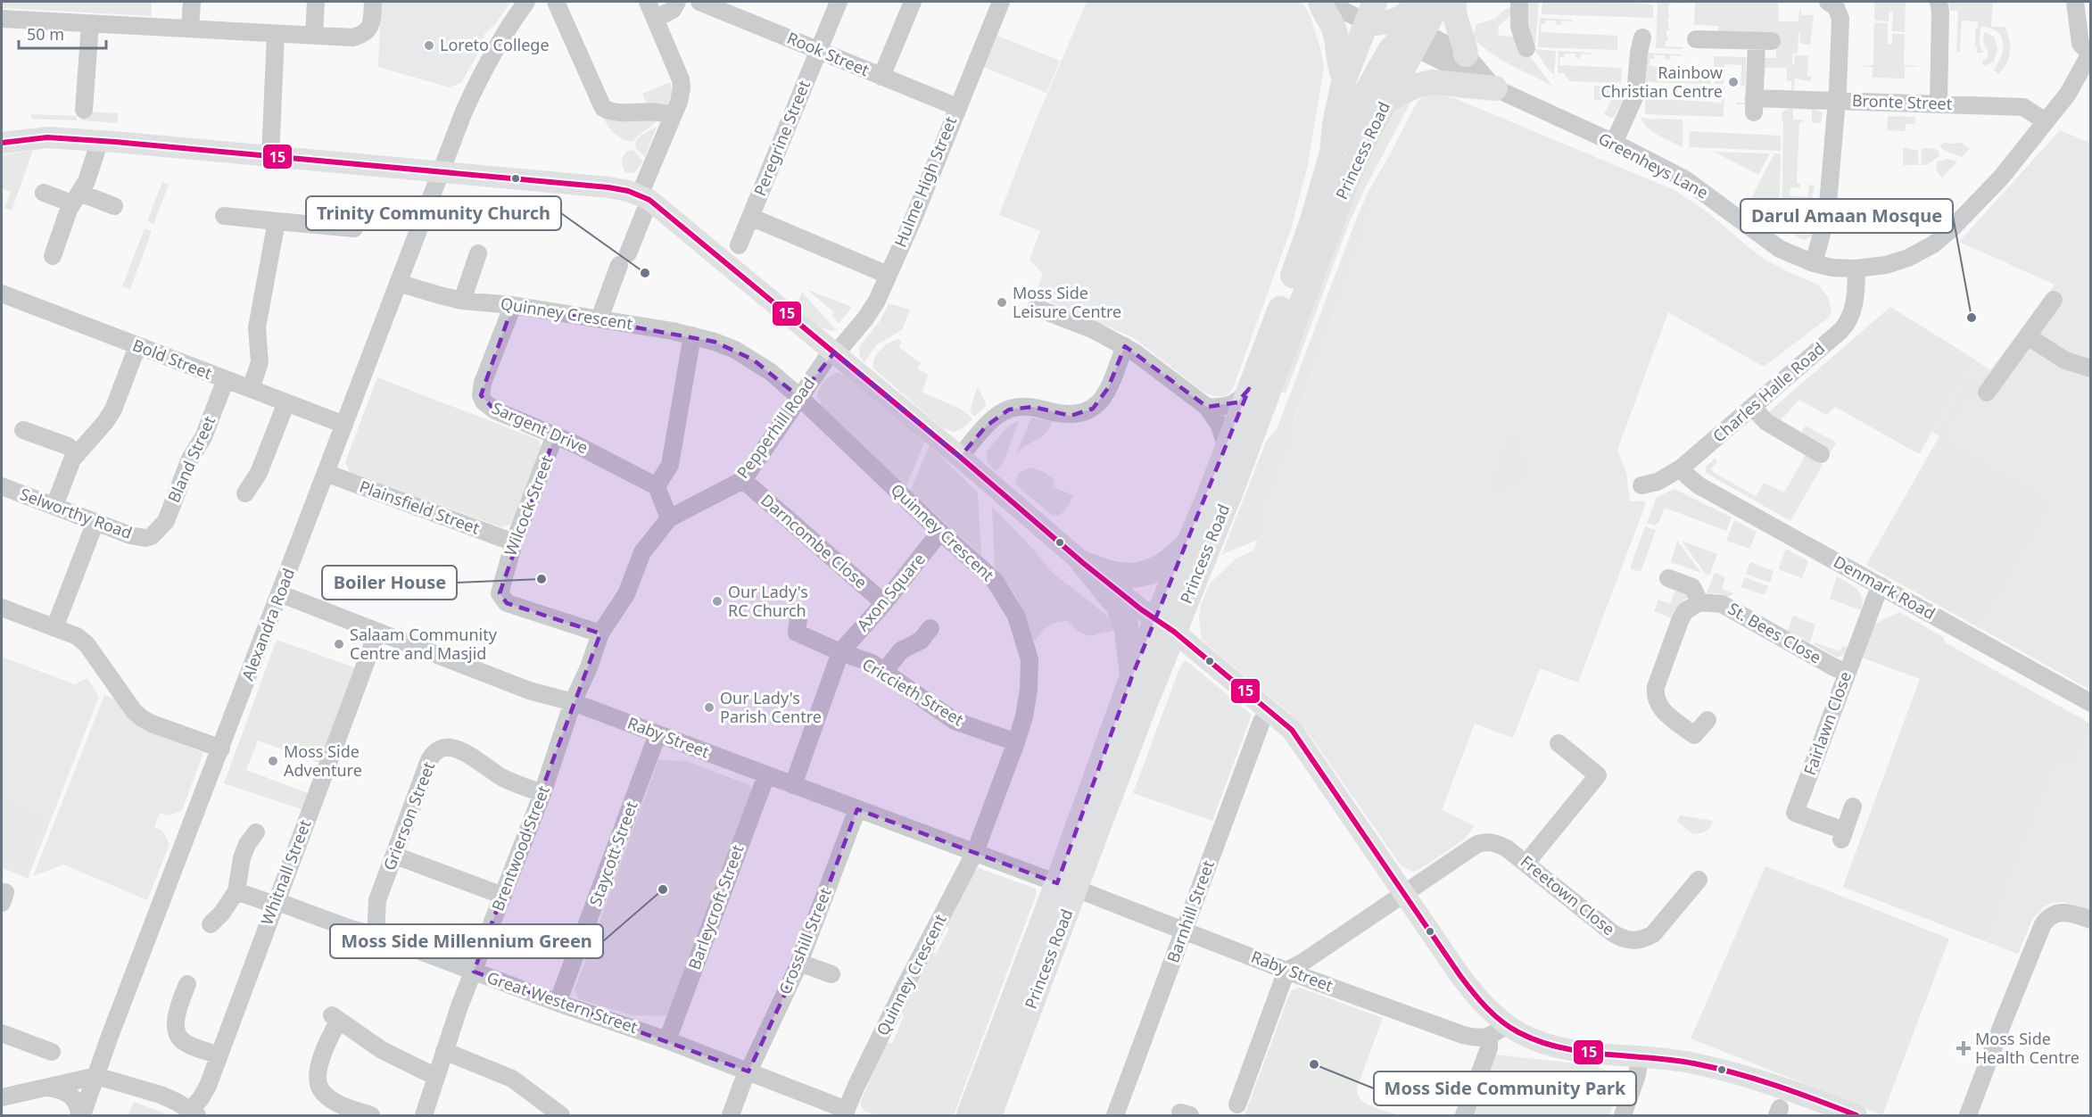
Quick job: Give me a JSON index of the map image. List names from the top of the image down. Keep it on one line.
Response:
{"streets":{"highway":["Princess Road"],"street":["Rook Street","Bronte Street","Peregrine Street","Greenheys Lane","Hulme High Street","Quinney Crescent","Bold Street","Charles Halle Road","Sargent Drive","Pepperhill Road","Bland Street","Wilcock Street","Plainsfield Street","Selworthy Road","Darncombe Close","Denmark Road","Axon Square","Alexandra Road","St. Bees Close","Criccieth Street","Fairlawn Close","Raby Street","Grierson Street","Brentwood Street","Staycott Street","Whitnall Street","Freetown Close","Barleycroft Street","Barnhill Street","Crosshill Street","Great Western Street"]},"crossings":[["Rook Street","Peregrine Street"],["Rook Street","Hulme High Street"],["Bronte Street","Greenheys Lane"],["Princess Road","Greenheys Lane"],["Princess Road","Raby Street"],["Greenheys Lane","Charles Halle Road"],["Hulme High Street","Pepperhill Road"],["Quinney Crescent","Sargent Drive"],["Quinney Crescent","Pepperhill Road"],["Quinney Crescent","Axon Square"],["Quinney Crescent","Alexandra Road"],["Quinney Crescent","Criccieth Street"],["Quinney Crescent","Raby Street"],["Quinney Crescent","Great Western Street"],["Bold Street","Bland Street"],["Bold Street","Alexandra Road"],["Charles Halle Road","Denmark Road"],["Sargent Drive","Wilcock Street"],["Pepperhill Road","Wilcock Street"],["Pepperhill Road","Darncombe Close"],["Pepperhill Road","Raby Street"],["Pepperhill Road","Brentwood Street"],["Bland Street","Selworthy Road"],["Wilcock Street","Plainsfield Street"],["Plainsfield Street","Alexandra Road"],["Darncombe Close","Axon Square"],["Denmark Road","Fairlawn Close"],["Axon Square","Criccieth Street"],["Alexandra Road","Raby Street"],["St. Bees Close","Fairlawn Close"],["Raby Street","Brentwood Street"],["Raby Street","Staycott Street"],["Raby Street","Whitnall Street"],["Raby Street","Barleycroft Street"],["Raby Street","Barnhill Street"],["Raby Street","Crosshill Street"],["Grierson Street","Brentwood Street"],["Grierson Street","Great Western Street"],["Brentwood Street","Great Western Street"],["Staycott Street","Great Western Street"],["Whitnall Street","Great Western Street"],["Barleycroft Street","Great Western Street"],["Crosshill Street","Great Western Street"]],"places":{"other":["Loreto College","Rainbow Christian Centre","Trinity Community Church","Moss Side Leisure Centre","Darul Amaan Mosque","Boiler House","Our Lady's RC Church","Salaam Community Centre and Masjid","Our Lady's Parish Centre","Moss Side Adventure","Moss Side Millennium Green","Moss Side Community Park"],"health":["Moss Side Health Centre"]},"lines":["transit line 15"],"scale_bar":"50 m"}
